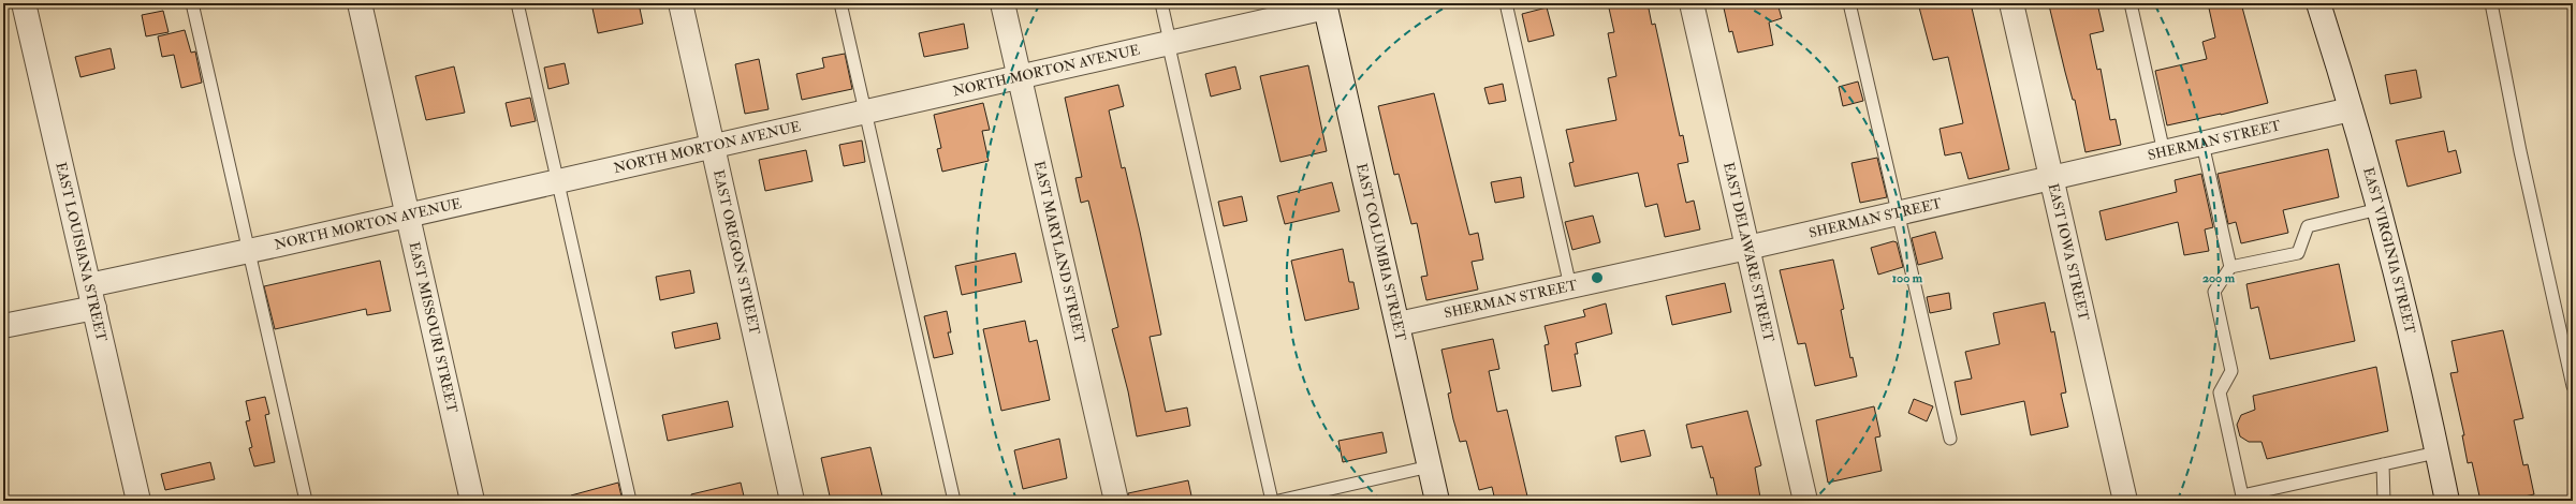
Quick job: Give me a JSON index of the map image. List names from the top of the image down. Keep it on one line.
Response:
{"streets":{"street":["NORTH MORTON AVENUE","SHERMAN STREET","EAST VIRGINIA STREET","EAST LOUISIANA STREET","EAST OREGON STREET","EAST MARYLAND STREET","EAST COLUMBIA STREET","EAST DELAWARE STREET","EAST IOWA STREET","EAST MISSOURI STREET"]},"crossings":[["NORTH MORTON AVENUE","EAST LOUISIANA STREET"],["NORTH MORTON AVENUE","EAST OREGON STREET"],["NORTH MORTON AVENUE","EAST MARYLAND STREET"],["NORTH MORTON AVENUE","EAST COLUMBIA STREET"],["NORTH MORTON AVENUE","EAST MISSOURI STREET"],["SHERMAN STREET","EAST VIRGINIA STREET"],["SHERMAN STREET","EAST COLUMBIA STREET"],["SHERMAN STREET","EAST DELAWARE STREET"],["SHERMAN STREET","EAST IOWA STREET"]],"rings":["100 m","200 m"]}
